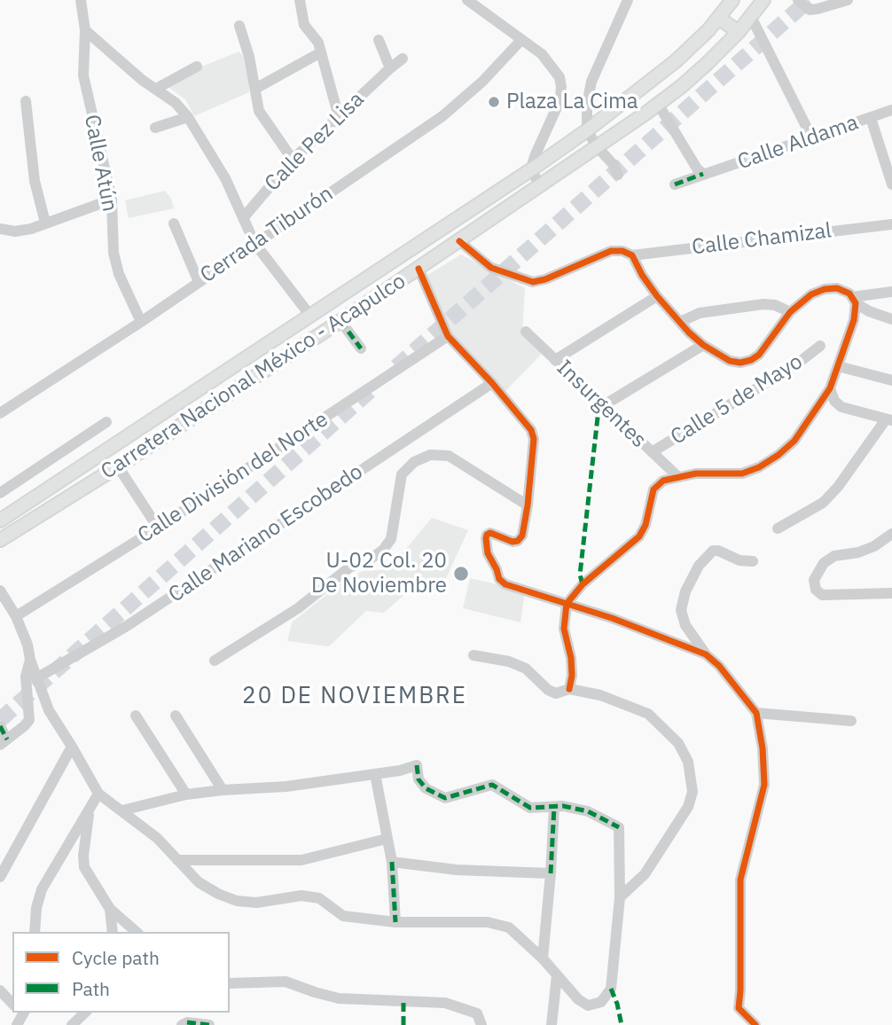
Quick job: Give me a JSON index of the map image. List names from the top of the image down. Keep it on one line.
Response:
{"streets":{"main road":["Carretera Nacional México - Acapulco"],"street":["Calle Pez Lisa","Calle Aldama","Calle Atún","Cerrada Tiburón","Calle Chamizal","Calle 5 de Mayo","Insurgentes","Calle División del Norte","Calle Mariano Escobedo"]},"crossings":[["Calle Atún","Cerrada Tiburón"],["Calle Chamizal","Carretera Nacional México - Acapulco"],["Calle 5 de Mayo","Insurgentes"]],"districts":["20 DE NOVIEMBRE"],"places":["Plaza La Cima","U-02 Col. 20 De Noviembre"],"legend":["Cycle path","Path"]}
